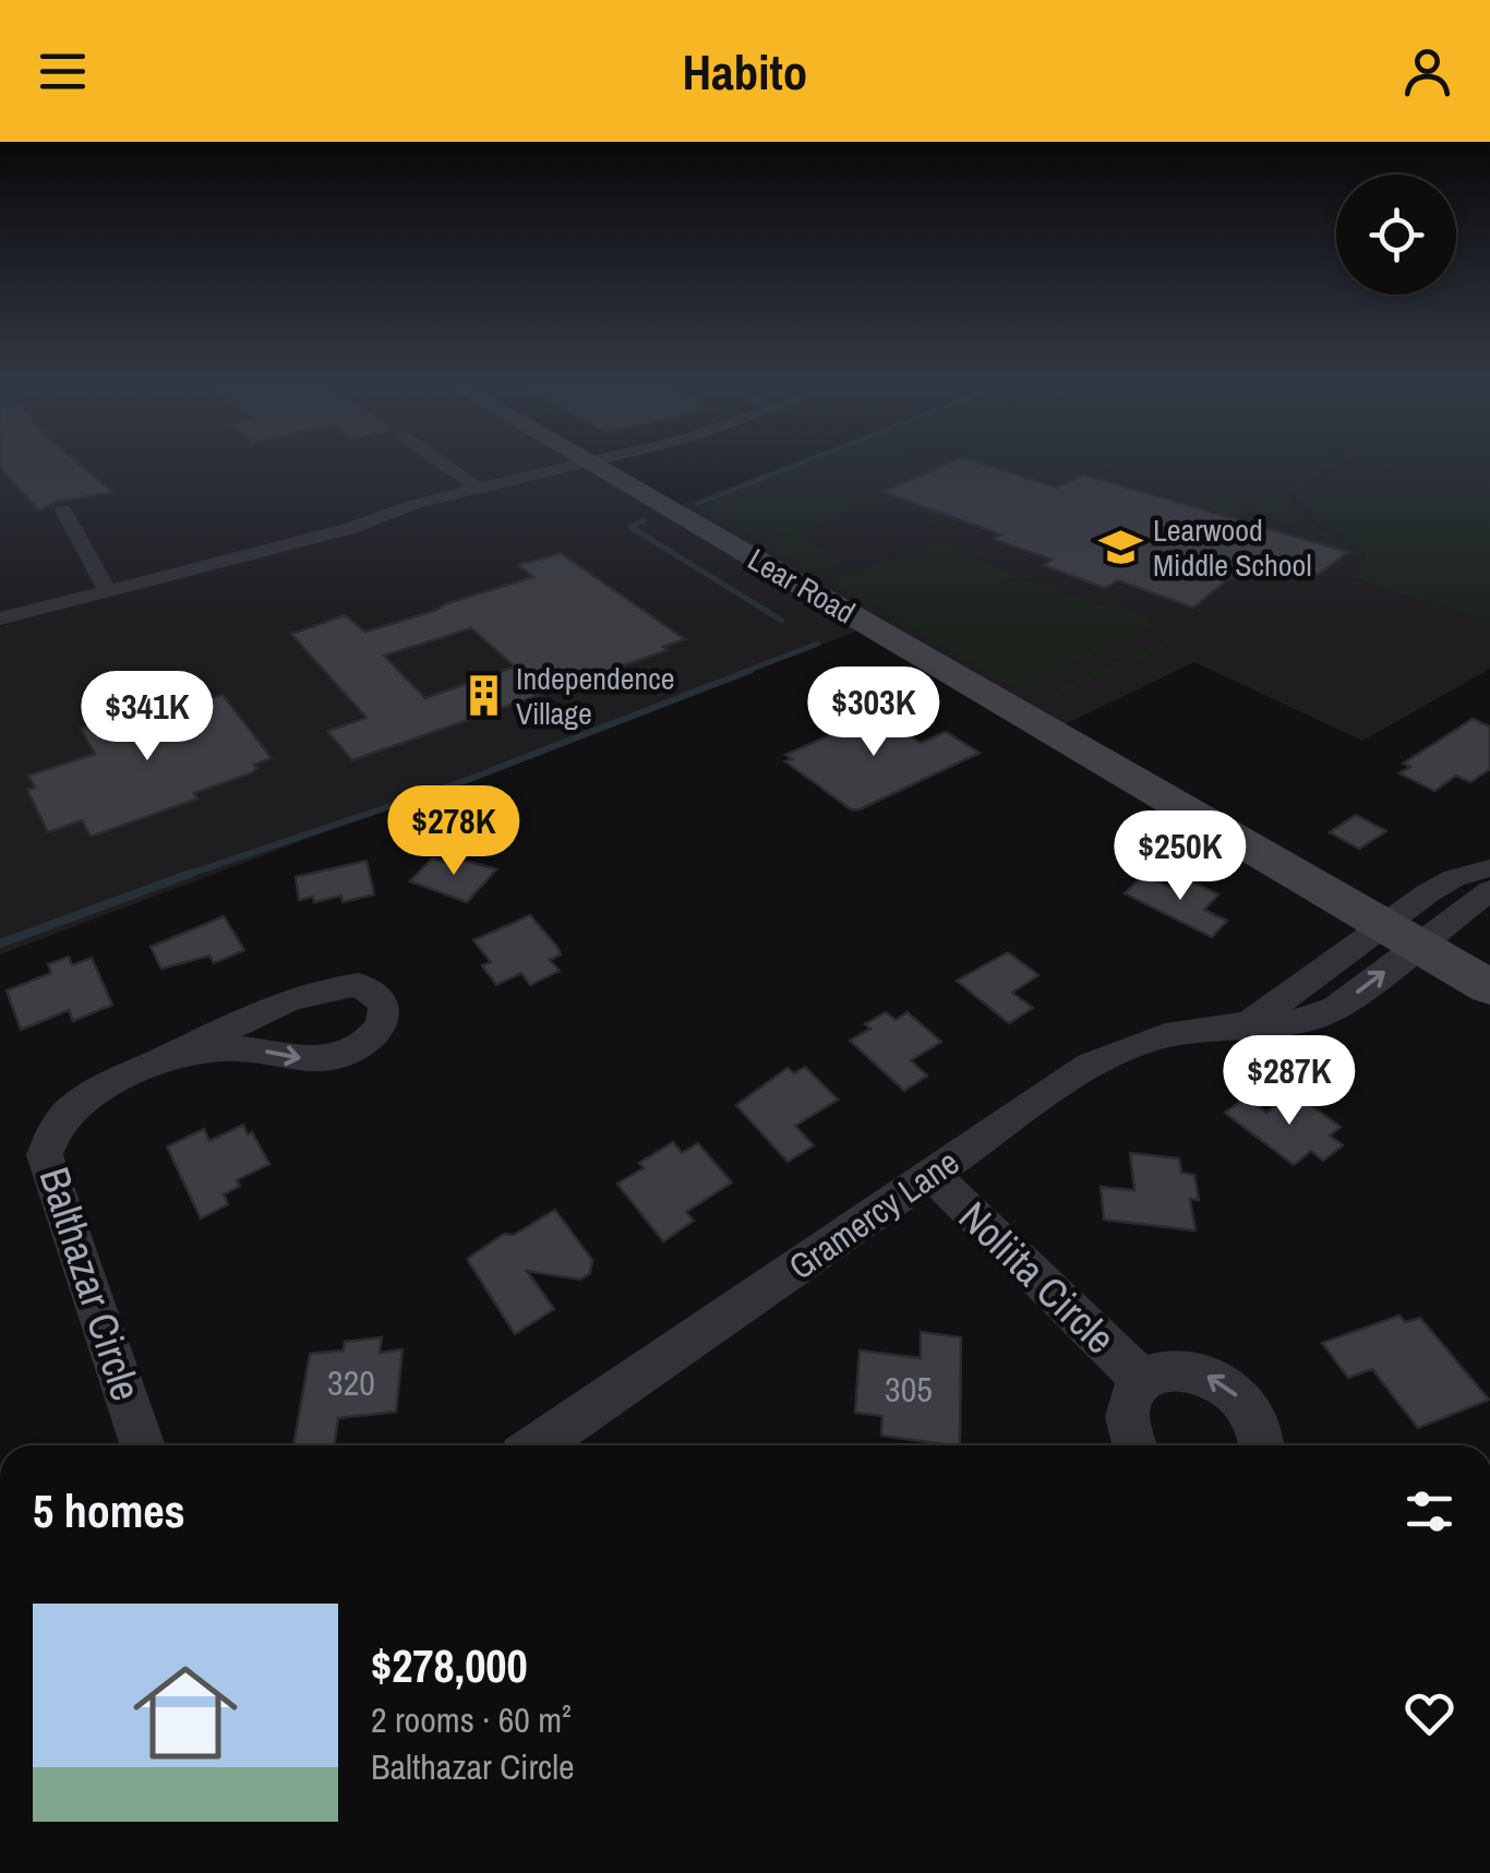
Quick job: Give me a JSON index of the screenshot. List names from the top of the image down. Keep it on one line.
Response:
{"streets":{"street":["Lear Road","Gramercy Lane","Noliita Circle","Balthazar Circle"]},"crossings":[["Lear Road","Gramercy Lane"],["Gramercy Lane","Noliita Circle"]],"places":{"school or university":["Learwood Middle School"],"building":["Independence Village"]},"house_numbers":["320","305"],"page":{"header":"Habito","price":["$303K","$341K","$278K","$250K","$287K"],"heading":"5 homes","list":[{"name":"$278,000","note":"2 rooms · 60 m² · Balthazar Circle"}]}}
